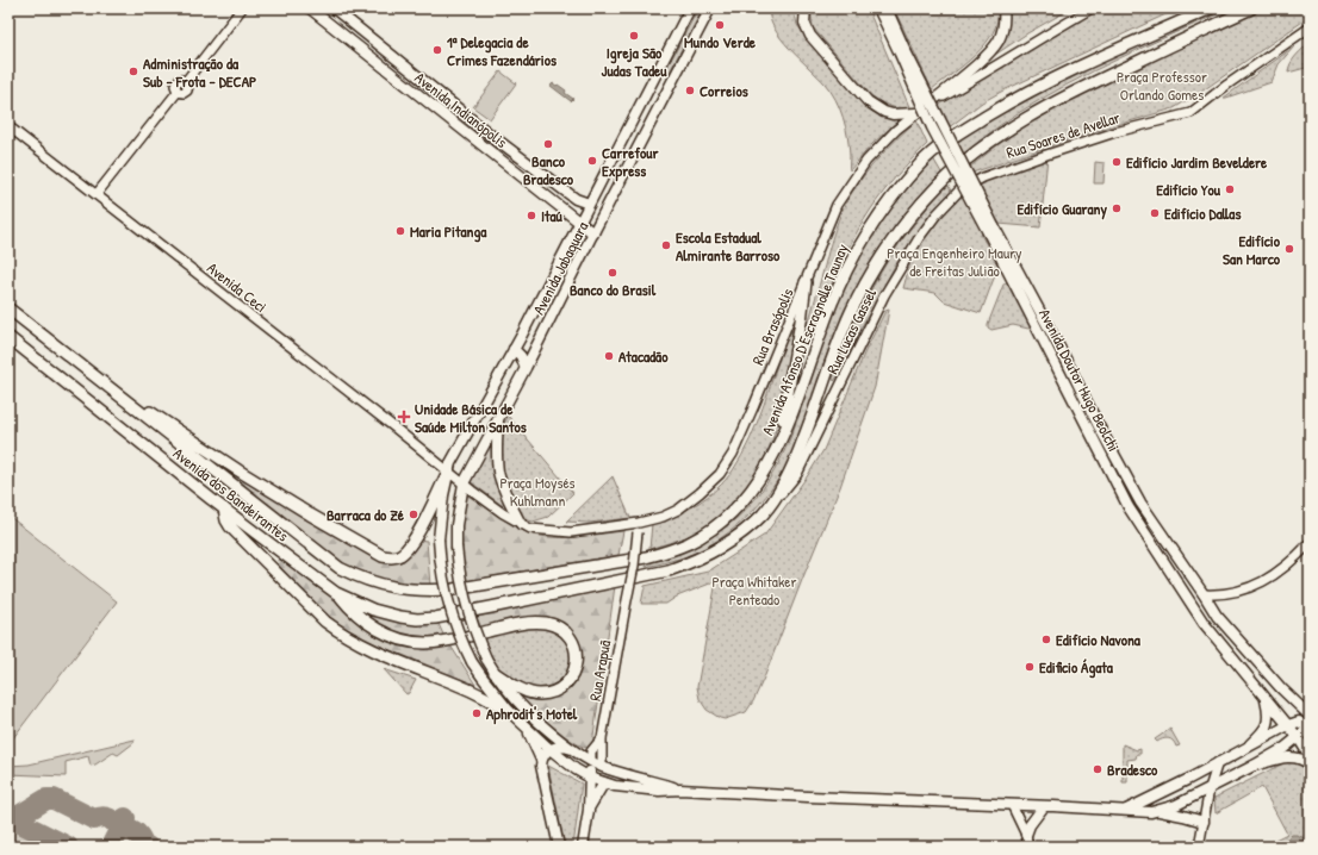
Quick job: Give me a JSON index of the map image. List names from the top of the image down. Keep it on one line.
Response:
{"streets":{"highway":["Avenida Afonso D'Escragnolle Taunay","Avenida dos Bandeirantes"],"main road":["Avenida Indianópolis","Avenida Jabaquara","Avenida Doutor Hugo Beolchi","Rua Arapuã"],"street":["Rua Soares de Avellar","Avenida Ceci","Rua Brasópolis","Rua Lucas Gassel"]},"crossings":[["Avenida Indianópolis","Avenida Jabaquara"],["Rua Soares de Avellar","Rua Lucas Gassel"],["Avenida Jabaquara","Avenida Ceci"],["Avenida Jabaquara","Rua Brasópolis"],["Avenida Jabaquara","Rua Arapuã"],["Avenida Ceci","Rua Brasópolis"],["Rua Brasópolis","Rua Arapuã"],["Rua Lucas Gassel","Avenida dos Bandeirantes"],["Avenida Afonso D'Escragnolle Taunay","Avenida dos Bandeirantes"]],"parks":["Praça Professor Orlando Gomes","Praça Engenheiro Maury de Freitas Julião","Praça Moysés Kuhlmann","Praça Whitaker Penteado"],"places":{"other":["Mundo Verde","Igreja São Judas Tadeu","1ª Delegacia de Crimes Fazendários","Administração da Sub - Frota - DECAP","Correios","Banco Bradesco","Carrefour Express","Edifício Jardim Beveldere","Edifício You","Edifício Guarany","Edifício Dallas","Itaú","Maria Pitanga","Escola Estadual Almirante Barroso","Edifício San Marco","Banco do Brasil","Atacadão","Barraca do Zé","Edifício Navona","Edificio Ágata","Aphrodit's Motel","Bradesco"],"health":["Unidade Básica de Saúde Milton Santos"]}}
